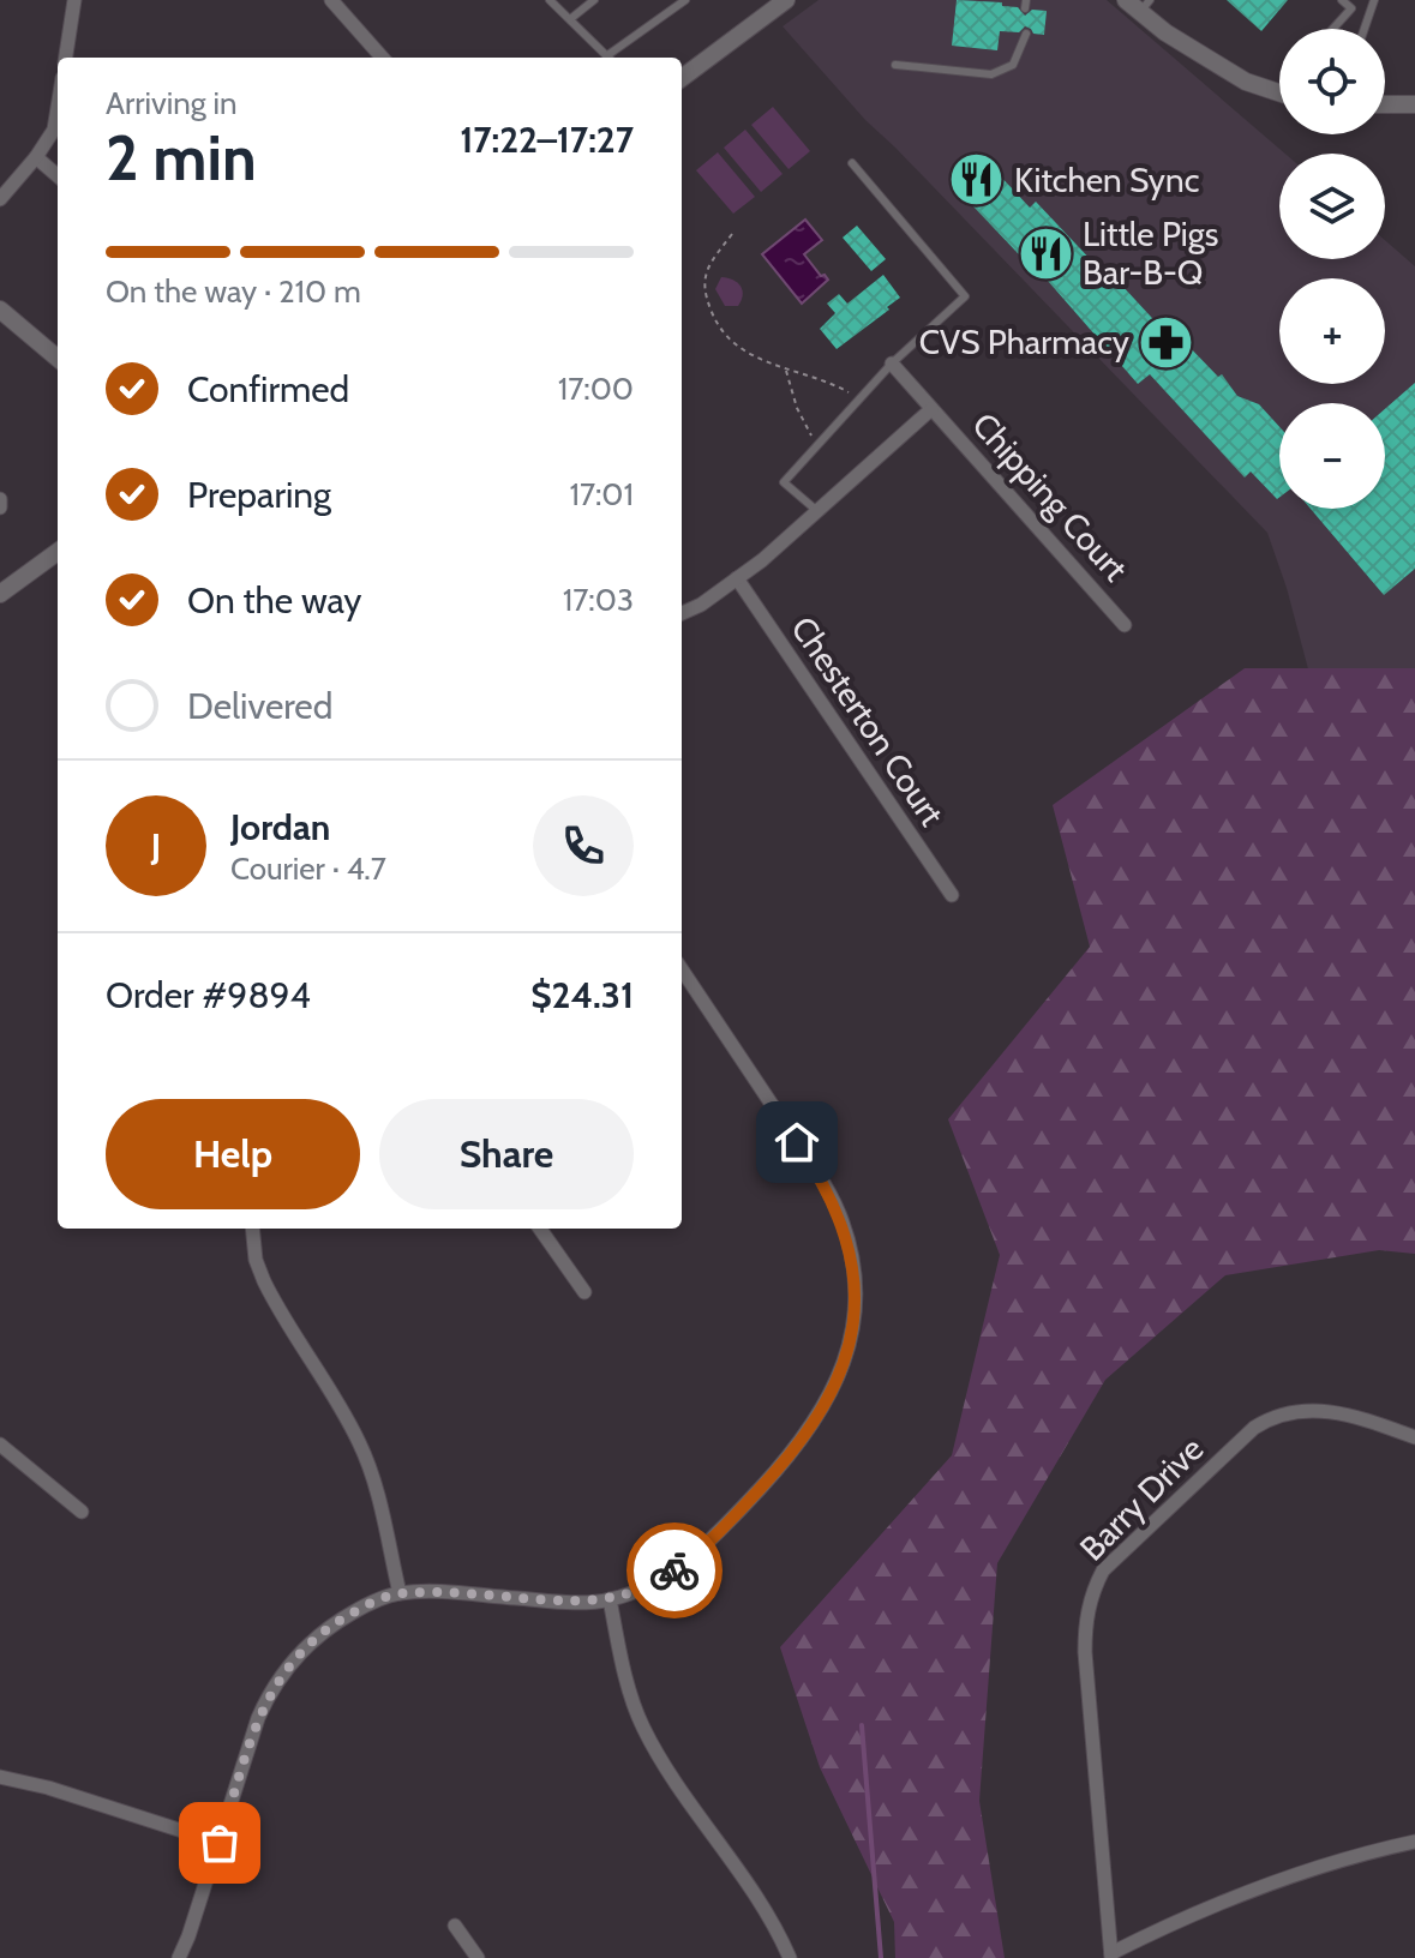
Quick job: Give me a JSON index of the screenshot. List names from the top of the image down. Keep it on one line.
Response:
{"streets":{"street":["Chipping Court","Chesterton Court","Barry Drive"]},"places":{"restaurant":["Kitchen Sync","Little Pigs Bar-B-Q"],"pharmacy":["CVS Pharmacy"]},"page":{"map_buttons":["+","−"],"heading":["2 min","Arriving in","17:22–17:27"],"panel":["Jordan","Courier · 4.7","Order #9894","$24.31"],"bar":"On the way · 210 m","list":[["Confirmed","17:00"],["Preparing","17:01"],["On the way","17:03"],"Delivered"],"round":"J","buttons":["Help","Share"]}}
